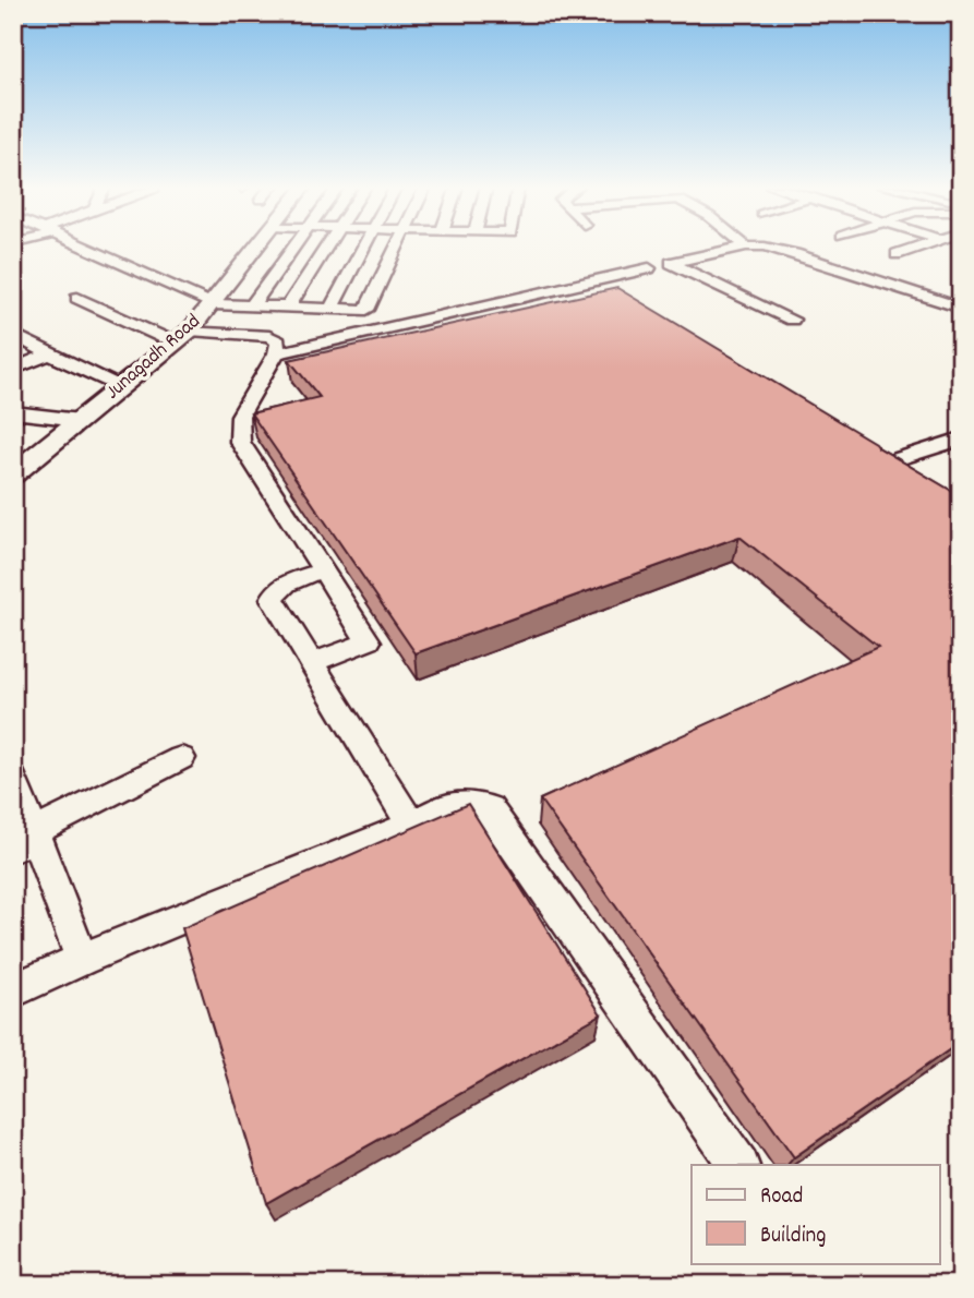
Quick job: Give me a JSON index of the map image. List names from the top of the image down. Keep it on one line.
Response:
{"streets":{"main road":["Junagadh Road"]},"legend":["Road","Building"]}
